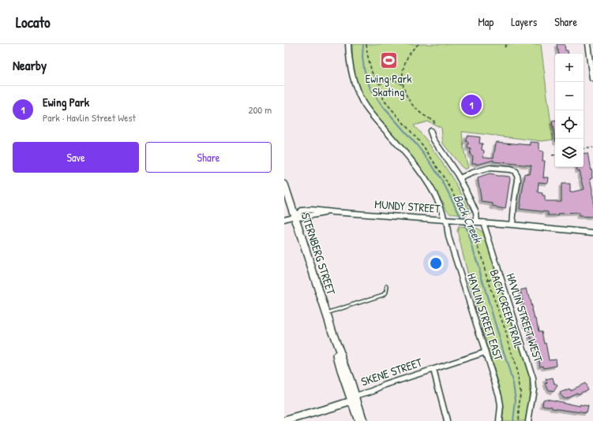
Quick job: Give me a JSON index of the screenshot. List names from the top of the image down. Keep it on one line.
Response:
{"streets":{"street":["MUNDY STREET","STERNBERG STREET","HAVLIN STREET EAST","HAVLIN STREET WEST","SKENE STREET"],"path":["BACK CREEK TRAIL"]},"crossings":[["MUNDY STREET","STERNBERG STREET"],["MUNDY STREET","BACK CREEK TRAIL"],["MUNDY STREET","HAVLIN STREET EAST"],["MUNDY STREET","HAVLIN STREET WEST"],["STERNBERG STREET","SKENE STREET"],["HAVLIN STREET EAST","SKENE STREET"]],"water":["Back Creek"],"places":{"sports":["Ewing Park Skating"]},"page":{"header":"Locato","nav":["Map","Layers","Share"],"heading":"Nearby","map_buttons":["+","−"],"list":[{"mark":"1","name":"Ewing Park","note":"Park · Havlin Street West","value":"200 m"}],"pins":"1","buttons":["Save","Share"]}}
